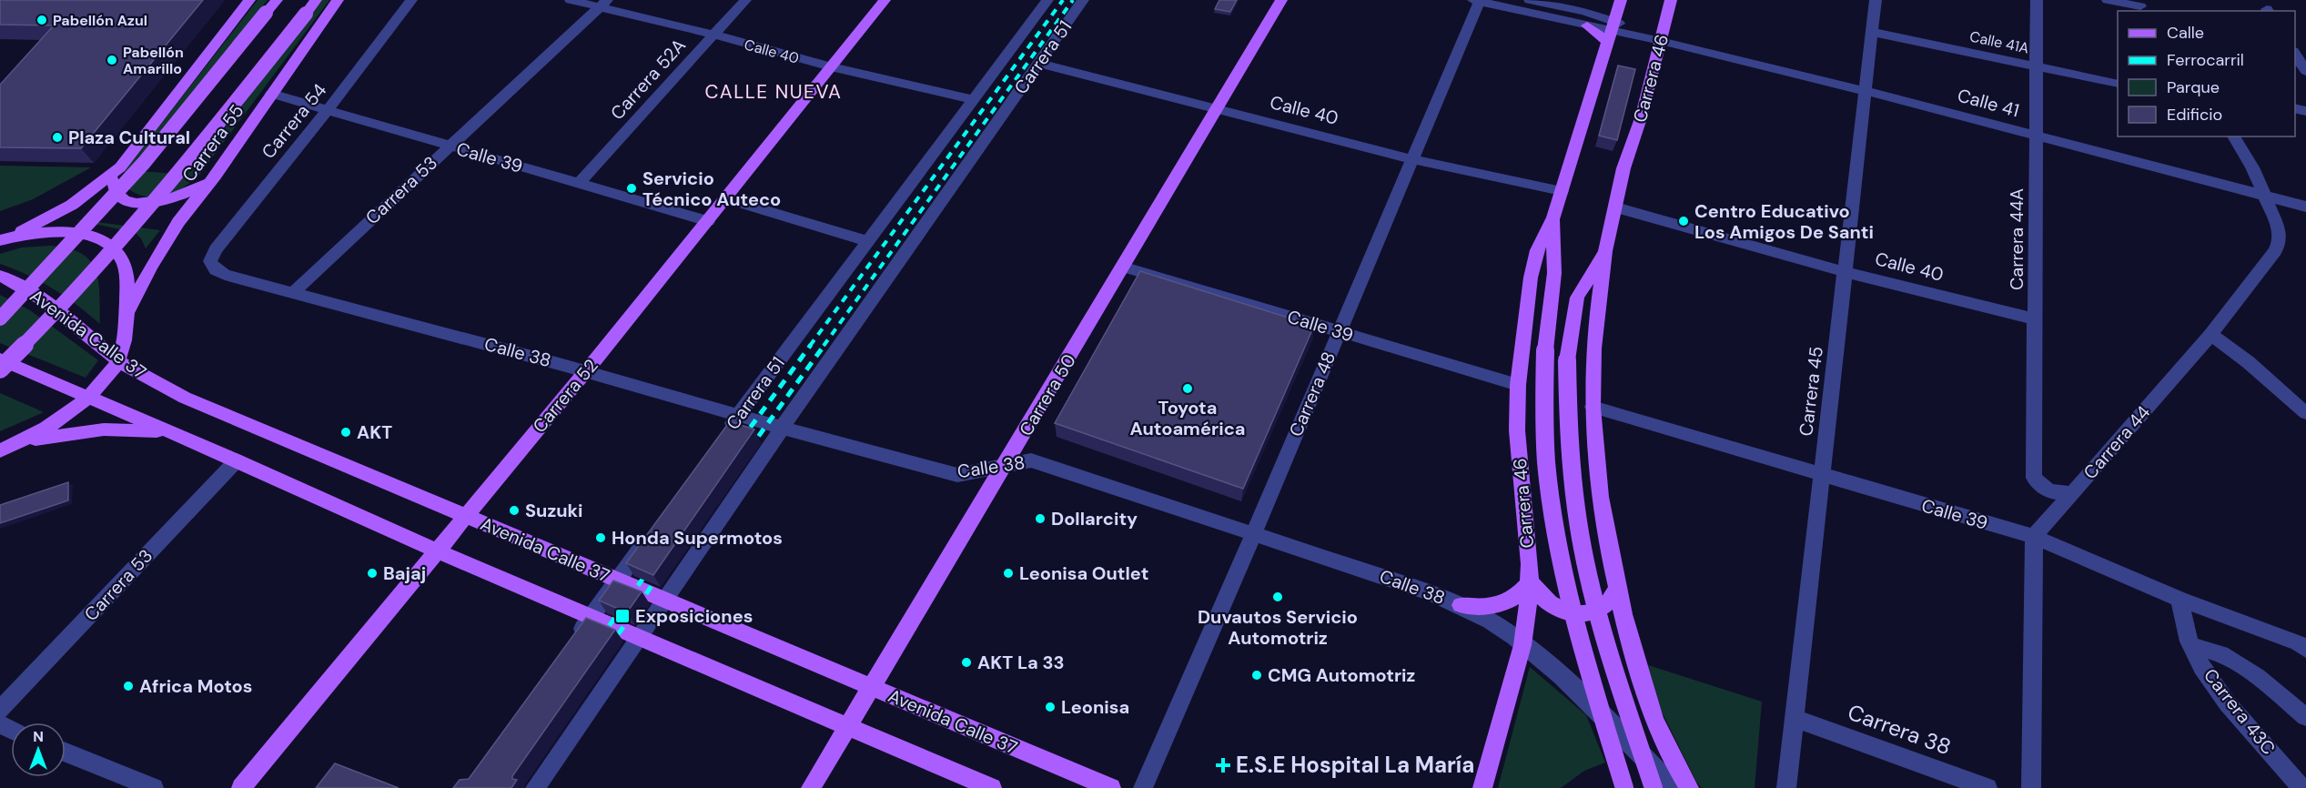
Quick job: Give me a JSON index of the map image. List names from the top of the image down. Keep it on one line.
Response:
{"streets":{"main road":["Carrera 46","Carrera 55","Avenida Calle 37","Carrera 50","Carrera 52"],"street":["Calle 41A","Calle 40","Carrera 51","Carrera 52A","Calle 41","Carrera 54","Calle 39","Carrera 53","Carrera 44A","Calle 38","Carrera 45","Carrera 48","Carrera 44","Carrera 43C","Carrera 38"]},"crossings":[["Calle 41A","Carrera 44A"],["Calle 41A","Carrera 45"],["Calle 40","Carrera 51"],["Calle 40","Carrera 46"],["Calle 40","Carrera 52A"],["Calle 40","Carrera 53"],["Calle 40","Carrera 44A"],["Calle 40","Carrera 45"],["Calle 40","Carrera 48"],["Calle 40","Carrera 50"],["Calle 40","Carrera 52"],["Carrera 51","Avenida Calle 37"],["Carrera 51","Calle 38"],["Carrera 46","Calle 41"],["Carrera 46","Calle 39"],["Carrera 46","Calle 38"],["Carrera 52A","Calle 39"],["Calle 41","Carrera 44A"],["Calle 41","Carrera 45"],["Calle 41","Carrera 44"],["Carrera 54","Calle 39"],["Carrera 54","Calle 38"],["Carrera 55","Calle 39"],["Calle 39","Carrera 53"],["Calle 39","Carrera 45"],["Calle 39","Carrera 48"],["Calle 39","Carrera 50"],["Calle 39","Carrera 52"],["Calle 39","Carrera 44"],["Calle 39","Carrera 43C"],["Carrera 53","Calle 38"],["Carrera 44A","Carrera 44"],["Avenida Calle 37","Carrera 50"],["Avenida Calle 37","Carrera 52"],["Calle 38","Carrera 48"],["Calle 38","Carrera 50"],["Calle 38","Carrera 52"],["Carrera 45","Carrera 38"]],"districts":["CALLE NUEVA"],"places":{"other":["Pabellón Azul","Pabellón Amarillo","Plaza Cultural","Servicio Técnico Auteco","Centro Educativo Los Amigos De Santi","Toyota Autoamérica","AKT","Suzuki","Dollarcity","Honda Supermotos","Bajaj","Leonisa Outlet","Duvautos Servicio Automotriz","AKT La 33","CMG Automotriz","Africa Motos","Leonisa"],"transit":["Exposiciones"],"health":["E.S.E Hospital La María"]},"legend":["Calle","Ferrocarril","Parque","Edificio"],"north":"top"}
